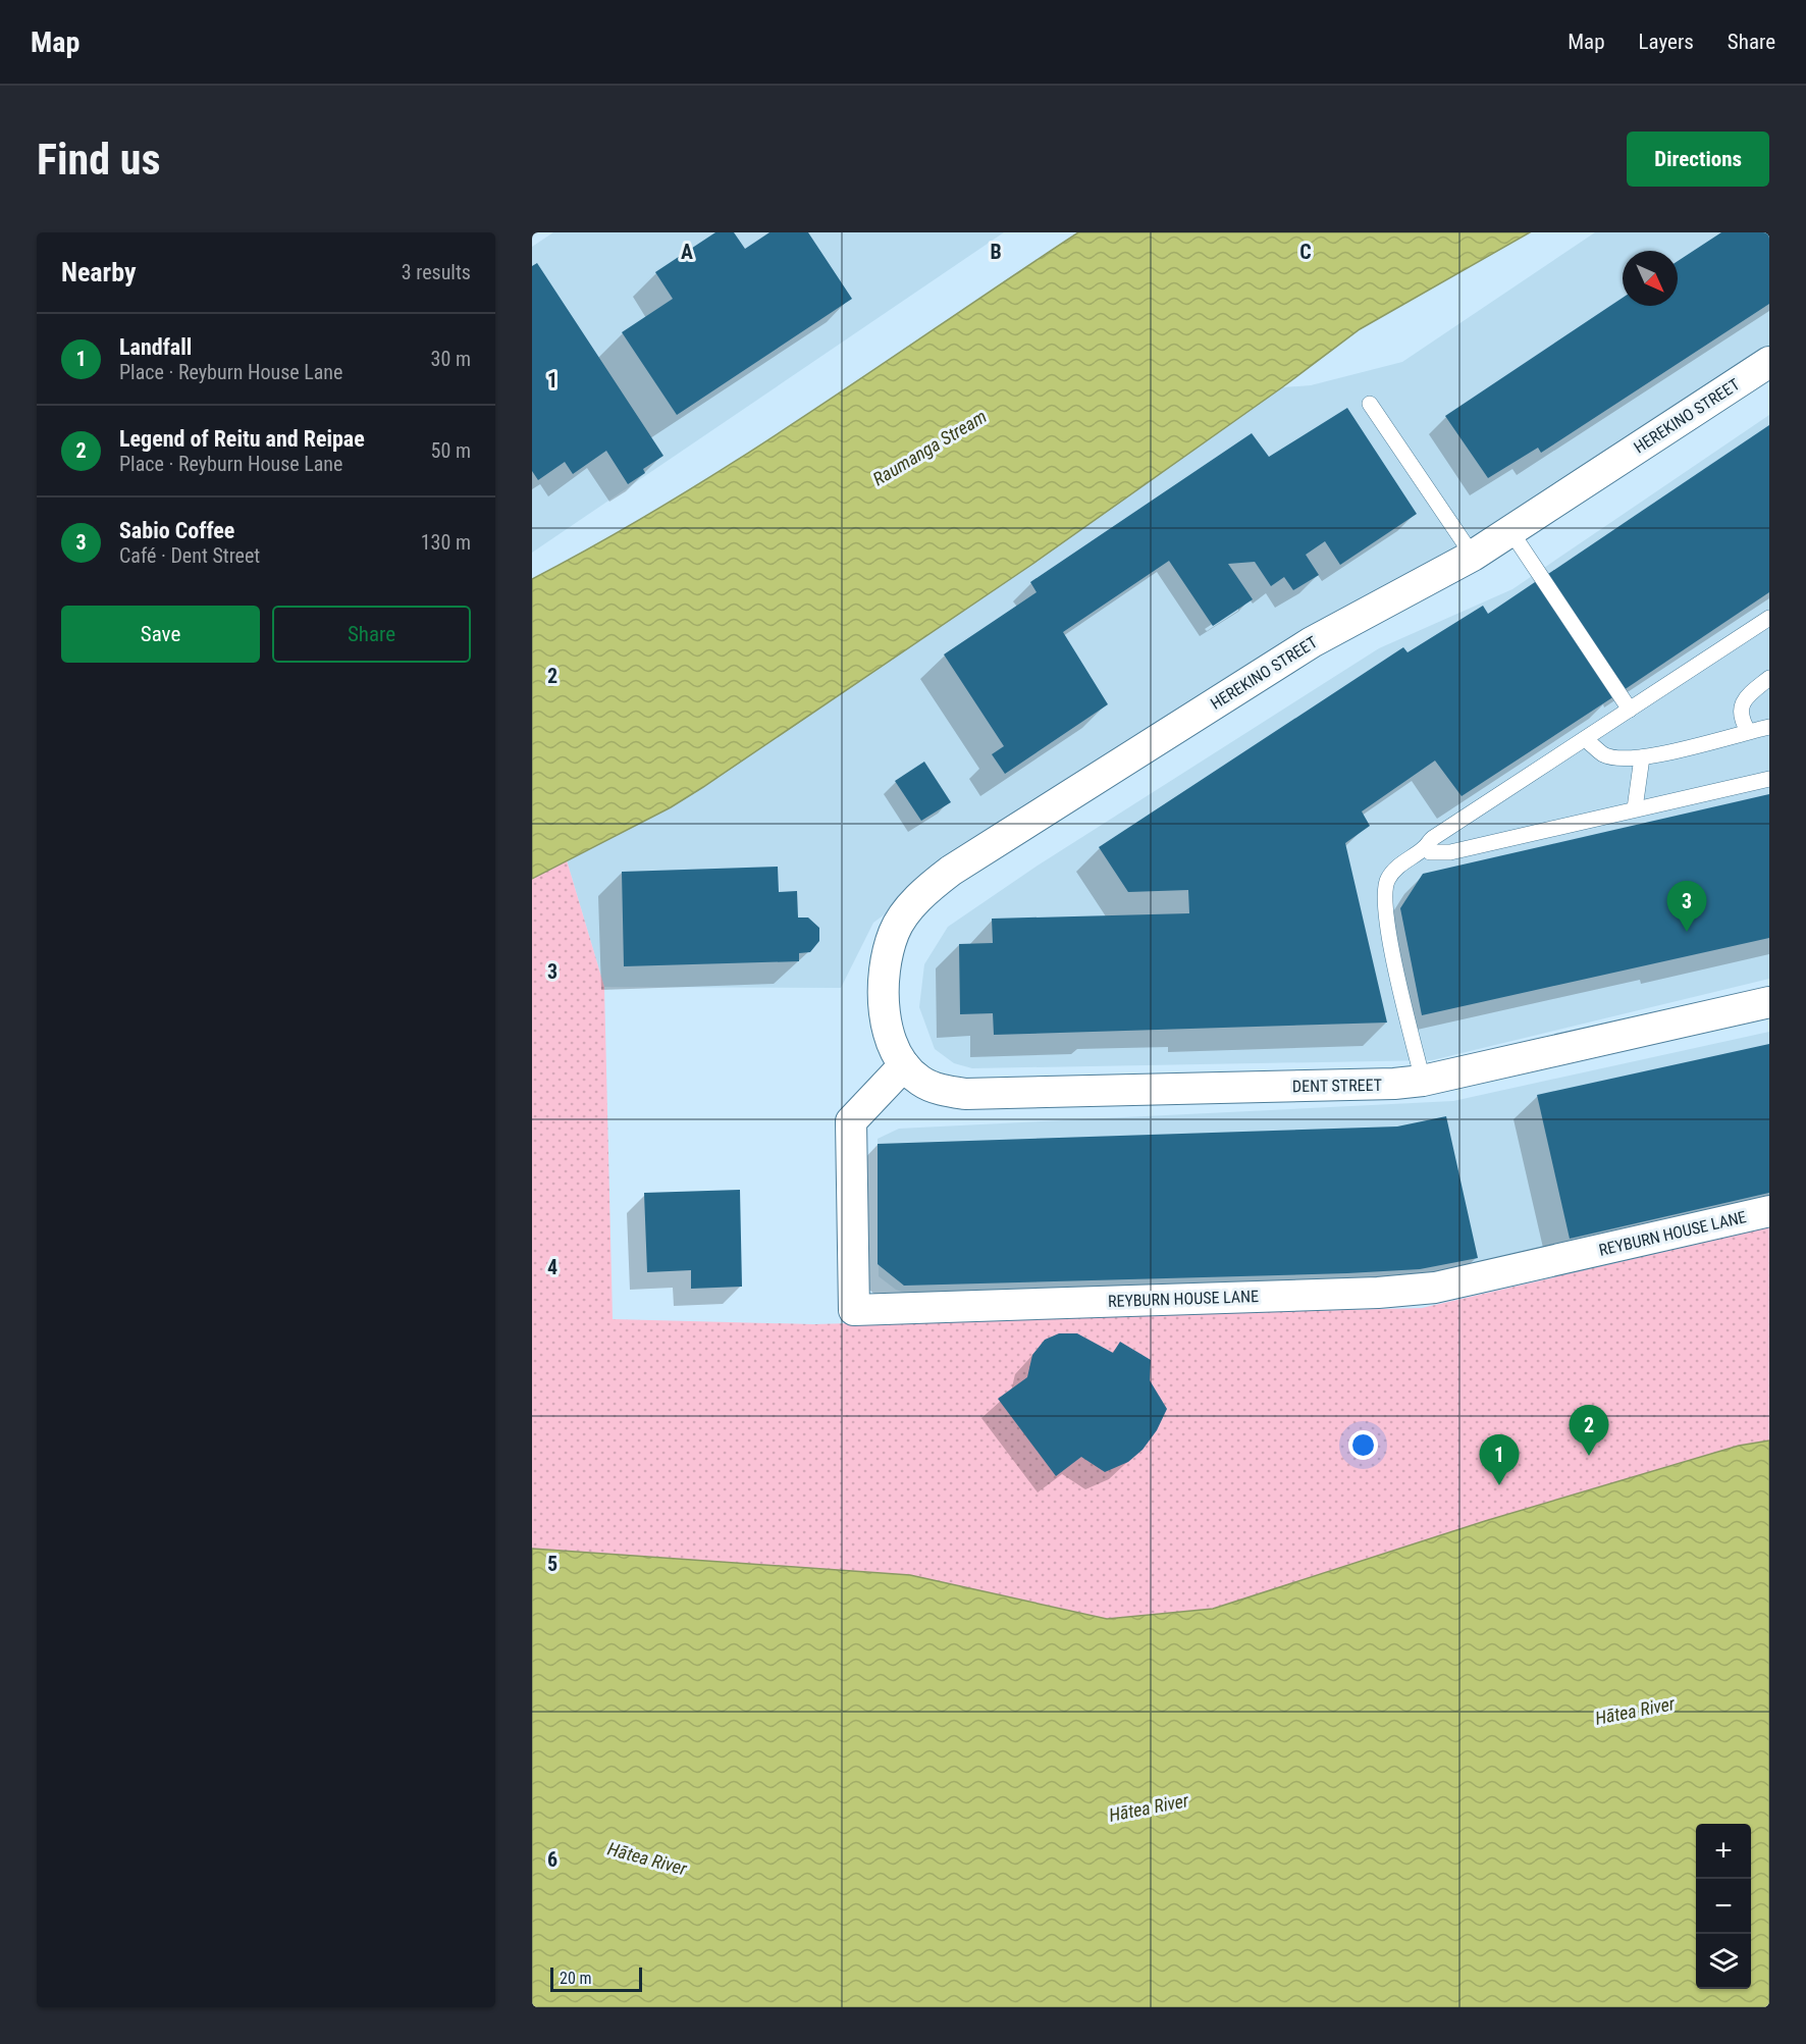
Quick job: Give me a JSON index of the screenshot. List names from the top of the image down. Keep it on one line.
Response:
{"streets":{"street":["HEREKINO STREET","DENT STREET","REYBURN HOUSE LANE"]},"crossings":[["HEREKINO STREET","DENT STREET"],["HEREKINO STREET","REYBURN HOUSE LANE"],["DENT STREET","REYBURN HOUSE LANE"]],"water":["Raumanga Stream","Hātea River"],"scale_bar":"20 m","north":"bottom right","page":{"header":"Map","nav":["Map","Layers","Share"],"buttons":["Directions",["Save","Share"]],"title":"Find us","heading":["Nearby","3 results"],"list":[{"mark":"1","name":"Landfall","note":"Place · Reyburn House Lane","value":"30 m"},{"mark":"2","name":"Legend of Reitu and Reipae","note":"Place · Reyburn House Lane","value":"50 m"},{"mark":"3","name":"Sabio Coffee","note":"Café · Dent Street","value":"130 m"}],"pins":["3","2","1"],"map_buttons":["+","−"],"scale":"20 m"},"grid":{"columns":["A","B","C"],"rows":["1","2","3","4","5","6"]}}
